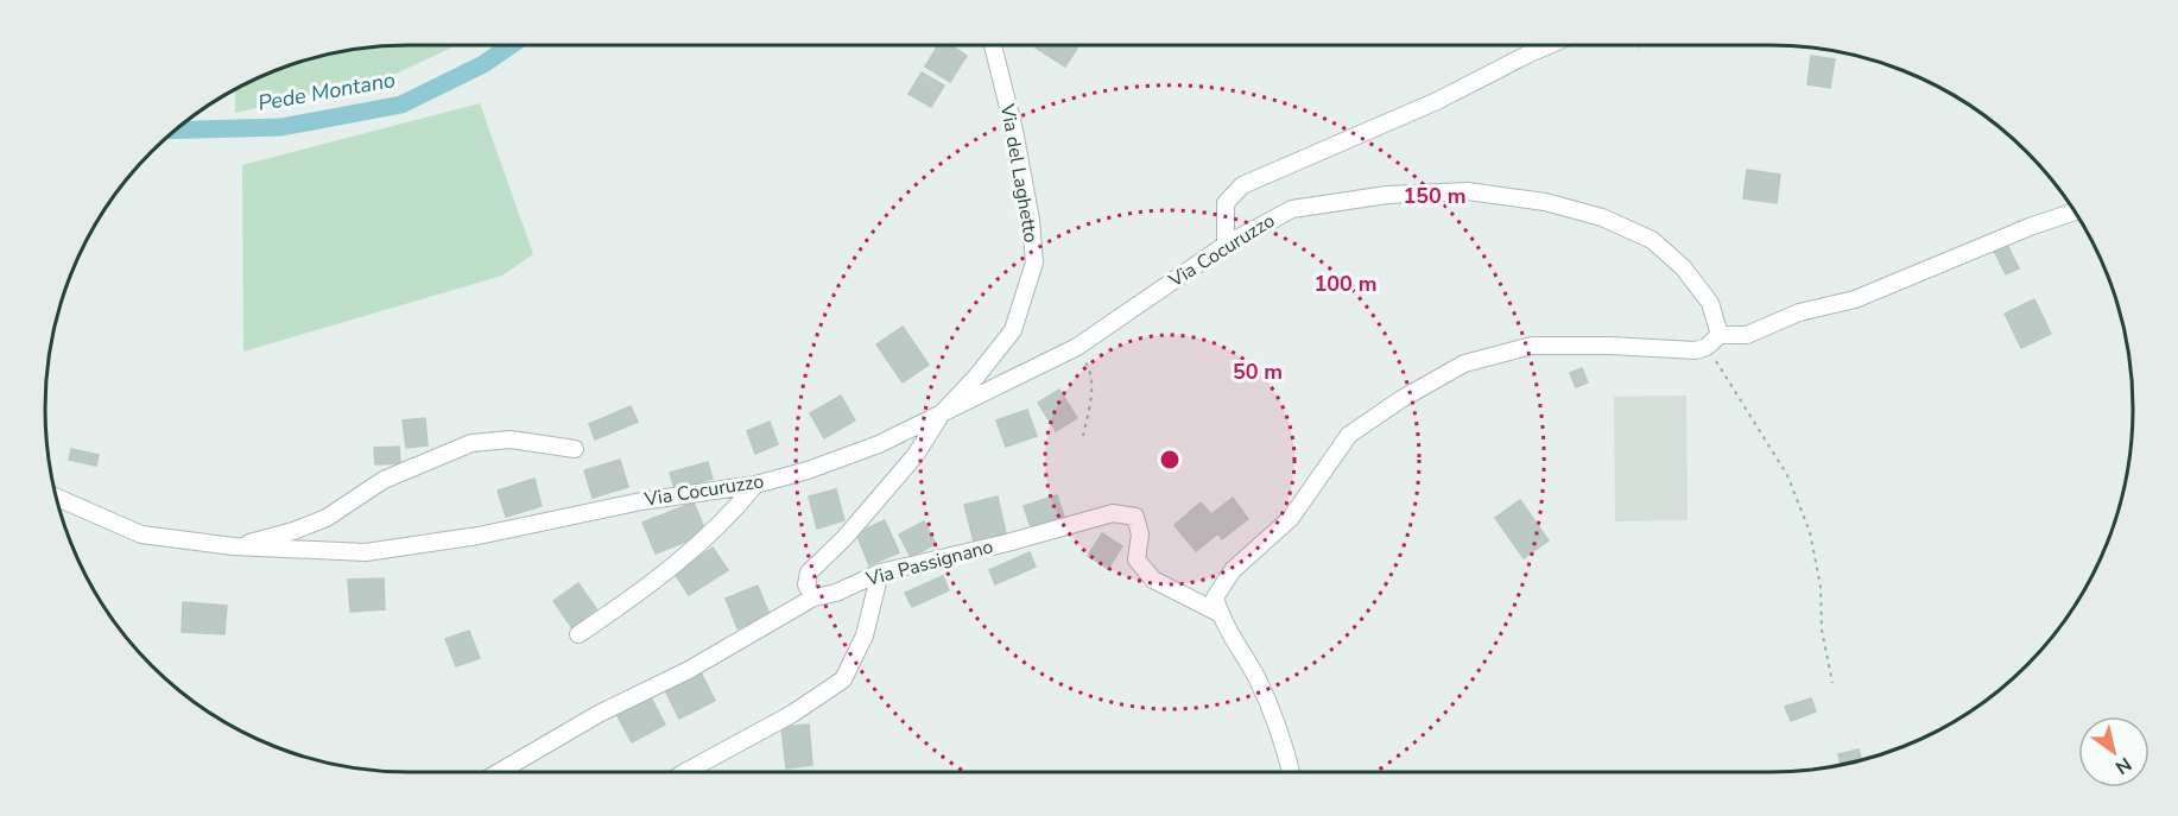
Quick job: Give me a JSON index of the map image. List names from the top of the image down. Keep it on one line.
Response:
{"streets":{"street":["Via del Laghetto","Via Cocuruzzo","Via Passignano"]},"crossings":[["Via del Laghetto","Via Cocuruzzo"]],"water":["Pede Montano"],"north":"bottom right","rings":["150 m","100 m","50 m"]}
